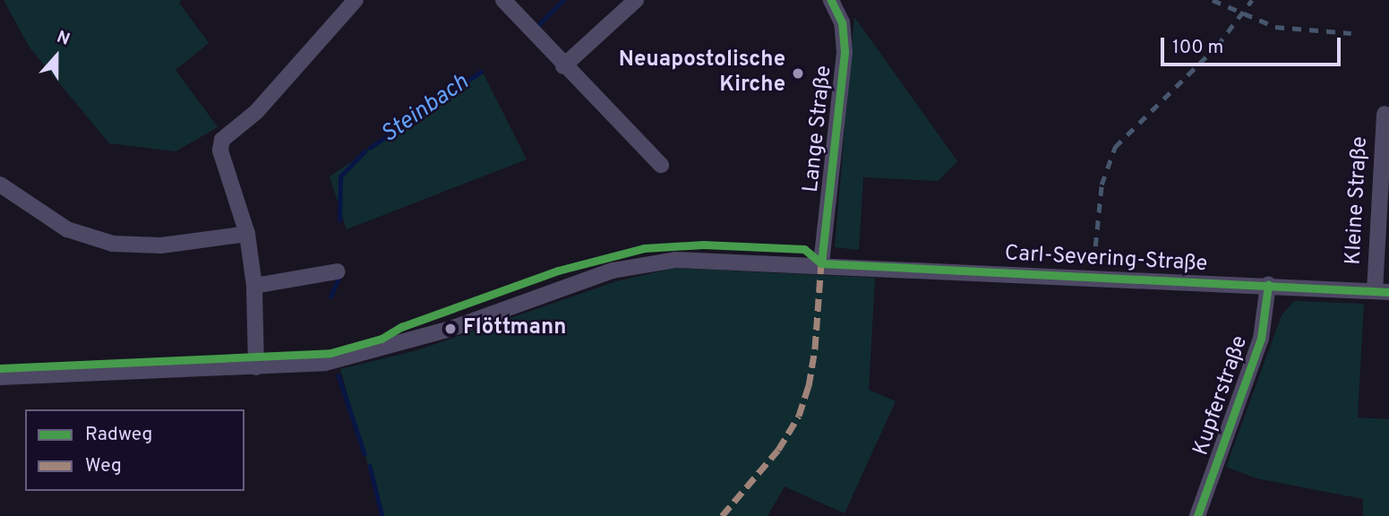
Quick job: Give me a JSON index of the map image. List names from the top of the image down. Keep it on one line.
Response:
{"streets":{"street":["Lange Straße","Kleine Straße","Carl-Severing-Straße","Kupferstraße"]},"crossings":[["Lange Straße","Carl-Severing-Straße"],["Kleine Straße","Carl-Severing-Straße"],["Carl-Severing-Straße","Kupferstraße"]],"water":["Steinbach"],"places":["Neuapostolische Kirche","Flöttmann"],"legend":["Radweg","Weg"],"scale_bar":"100 m","north":"top"}
